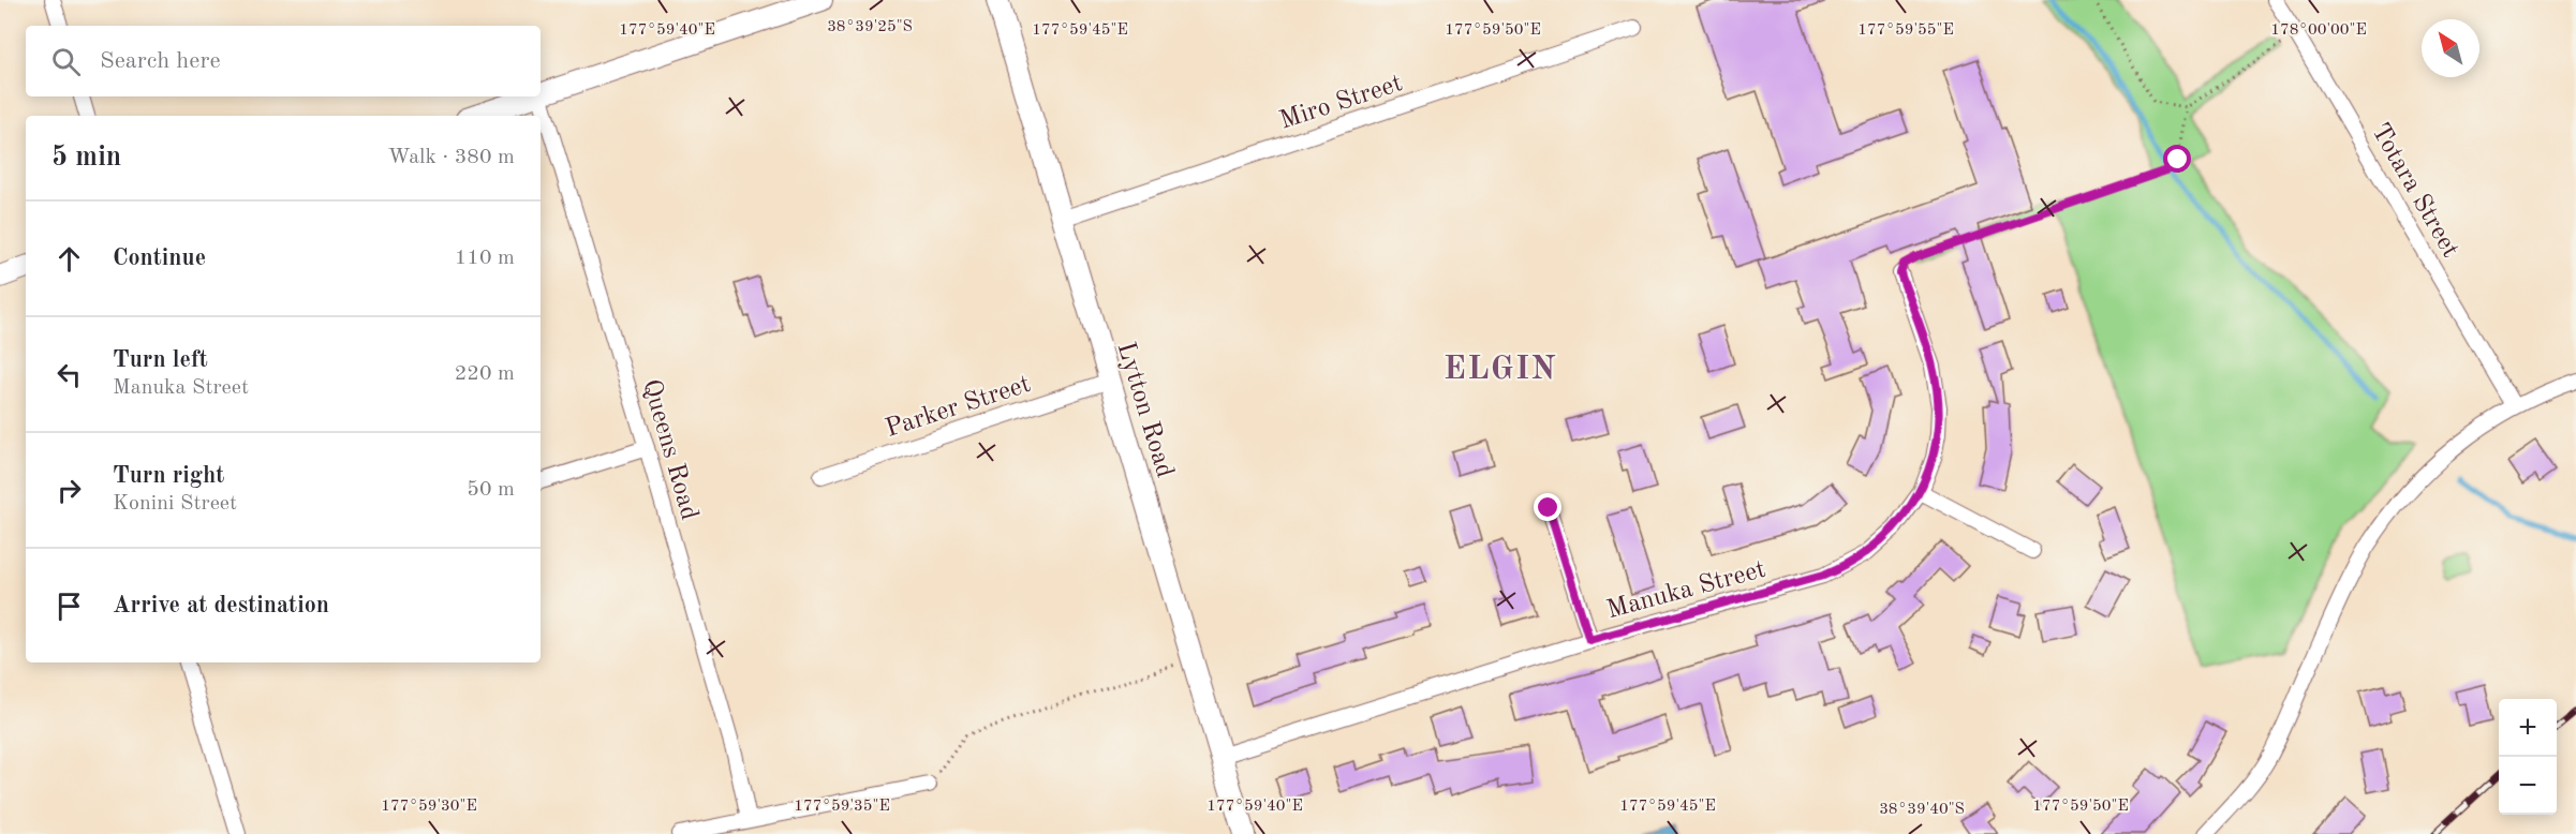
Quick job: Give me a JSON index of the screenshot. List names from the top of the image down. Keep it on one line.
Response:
{"streets":{"main road":["Lytton Road"],"street":["Miro Street","Totara Street","Parker Street","Queens Road","Manuka Street"]},"crossings":[["Miro Street","Lytton Road"],["Parker Street","Lytton Road"],["Lytton Road","Manuka Street"]],"districts":["ELGIN"],"north":"top left","page":{"search":"Search here","heading":["5 min","Walk · 380 m"],"list":[["Continue","110 m"],["Turn left","Manuka Street","220 m"],["Turn right","Konini Street","50 m"],"Arrive at destination"],"map_buttons":["+","−"]},"coordinates":["38°39'25\"S","177°59'40\"E","177°59'45\"E","177°59'50\"E","177°59'55\"E","178°00'00\"E","177°59'30\"E","177°59'35\"E","38°39'40\"S"]}
